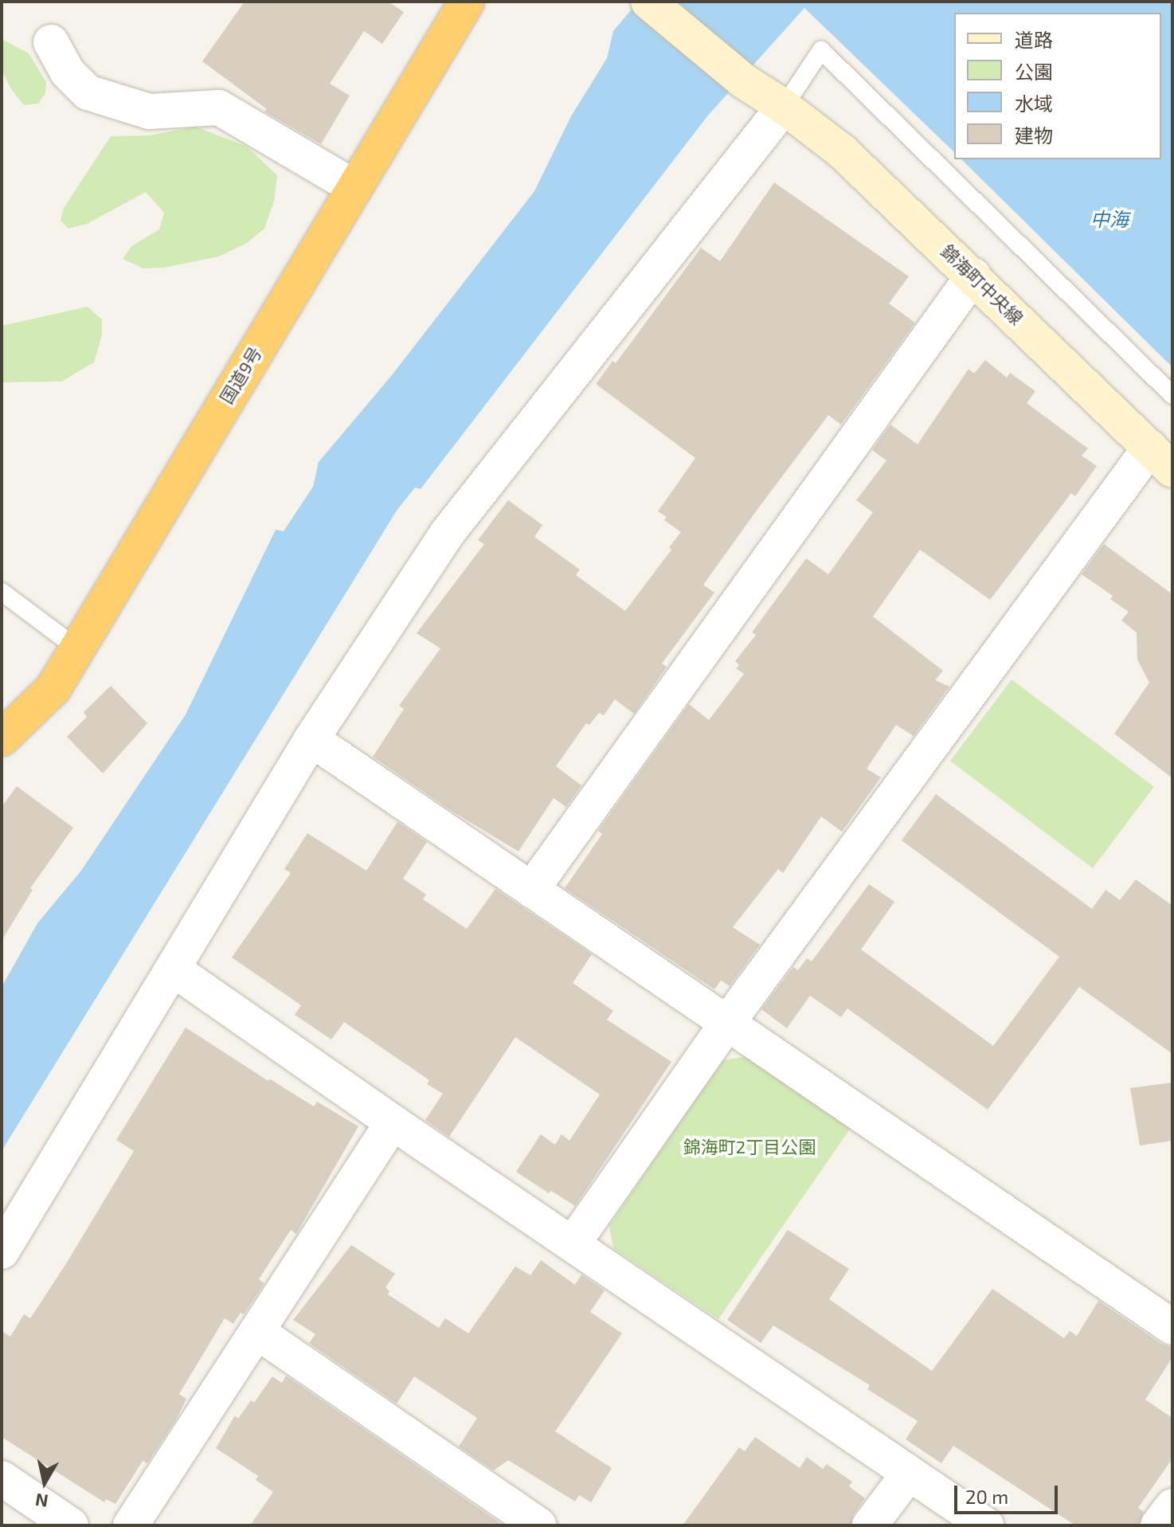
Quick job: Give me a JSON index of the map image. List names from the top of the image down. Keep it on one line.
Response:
{"streets":{"highway":["国道9号"],"street":["錦海町中央線"]},"water":["中海"],"parks":["錦海町2丁目公園"],"legend":["道路","公園","水域","建物"],"scale_bar":"20 m","north":"bottom"}
